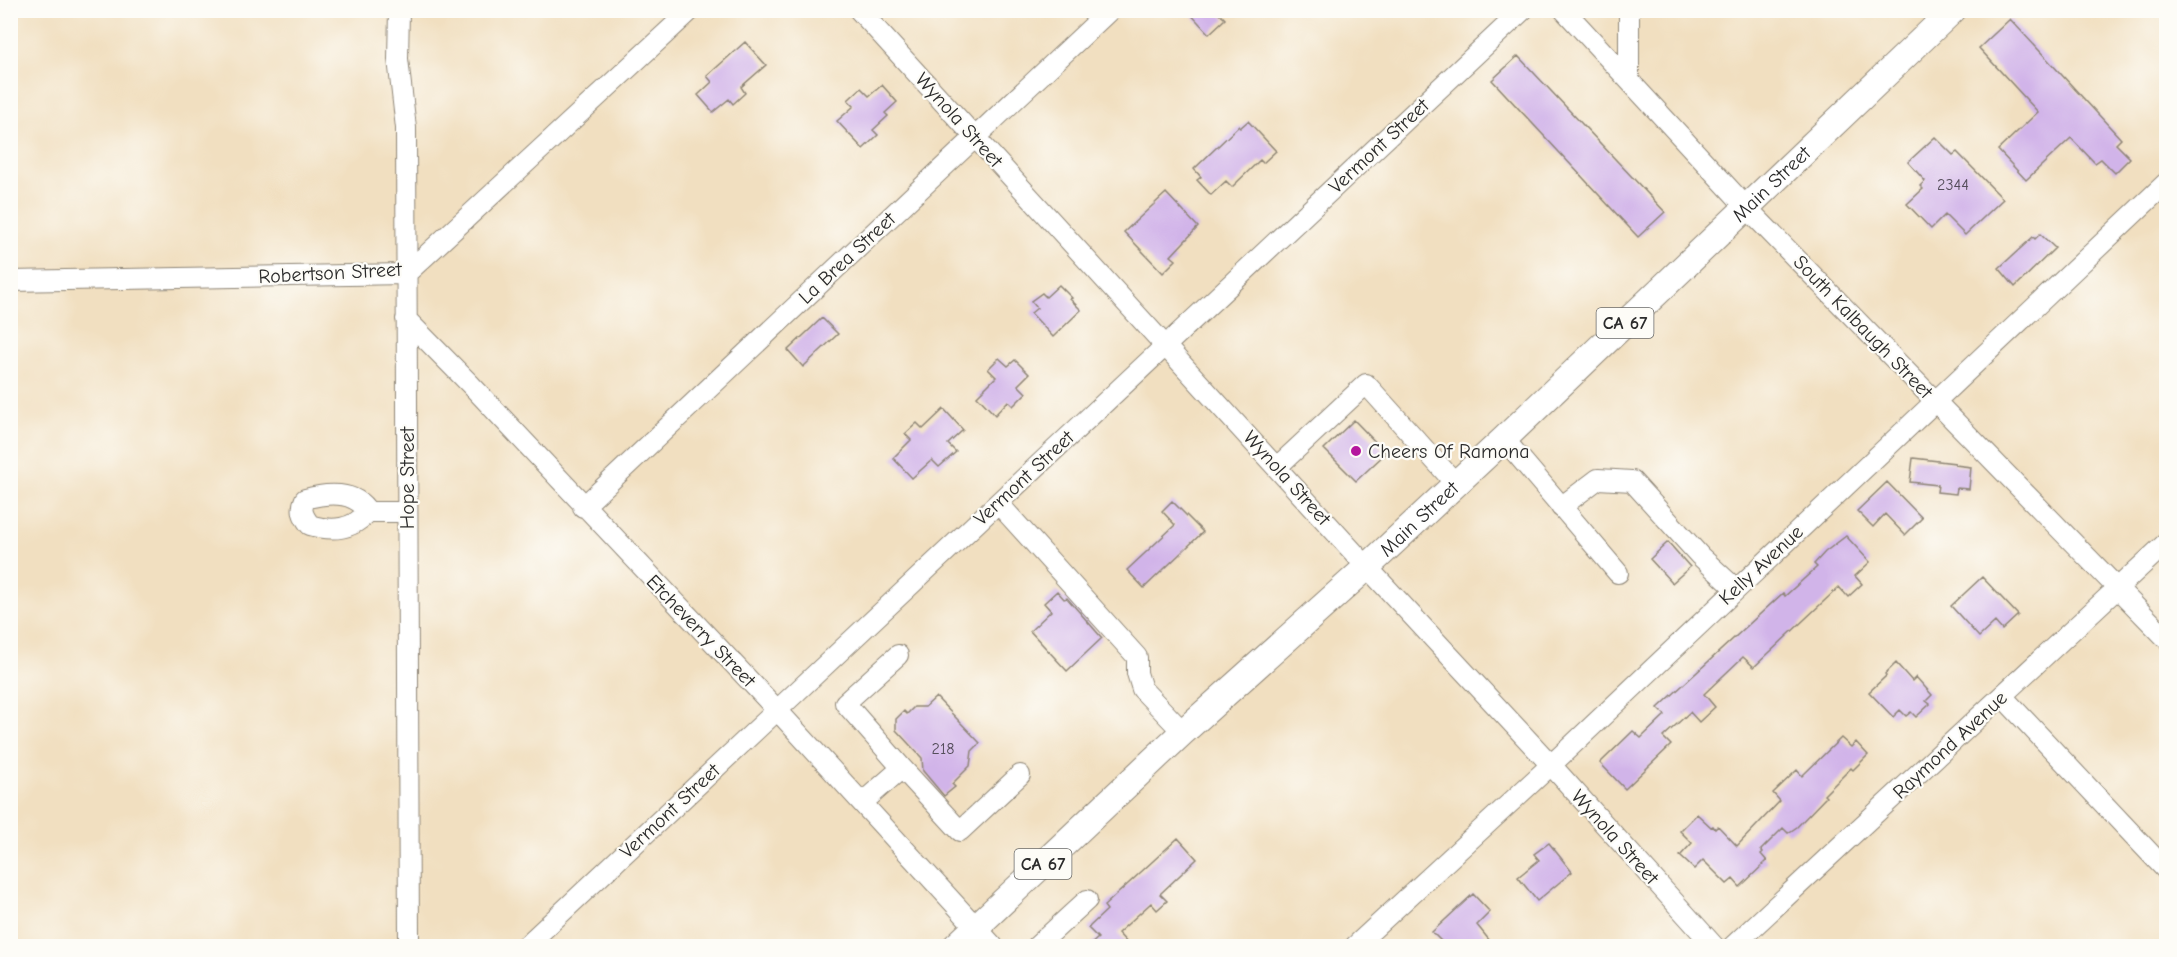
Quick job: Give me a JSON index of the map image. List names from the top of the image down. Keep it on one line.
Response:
{"streets":{"main road":["Main Street","CA 67"],"street":["Wynola Street","Vermont Street","La Brea Street","Robertson Street","South Kalbaugh Street","Hope Street","Kelly Avenue","Etcheverry Street","Raymond Avenue"]},"crossings":[["Wynola Street","Vermont Street"],["Wynola Street","Main Street"],["Wynola Street","La Brea Street"],["Wynola Street","Kelly Avenue"],["Vermont Street","Etcheverry Street"],["Main Street","South Kalbaugh Street"],["Main Street","Etcheverry Street"],["La Brea Street","Etcheverry Street"],["Robertson Street","Hope Street"],["South Kalbaugh Street","Kelly Avenue"],["South Kalbaugh Street","Raymond Avenue"],["Hope Street","Etcheverry Street"]],"places":["Cheers Of Ramona"],"house_numbers":["2344","218"]}
